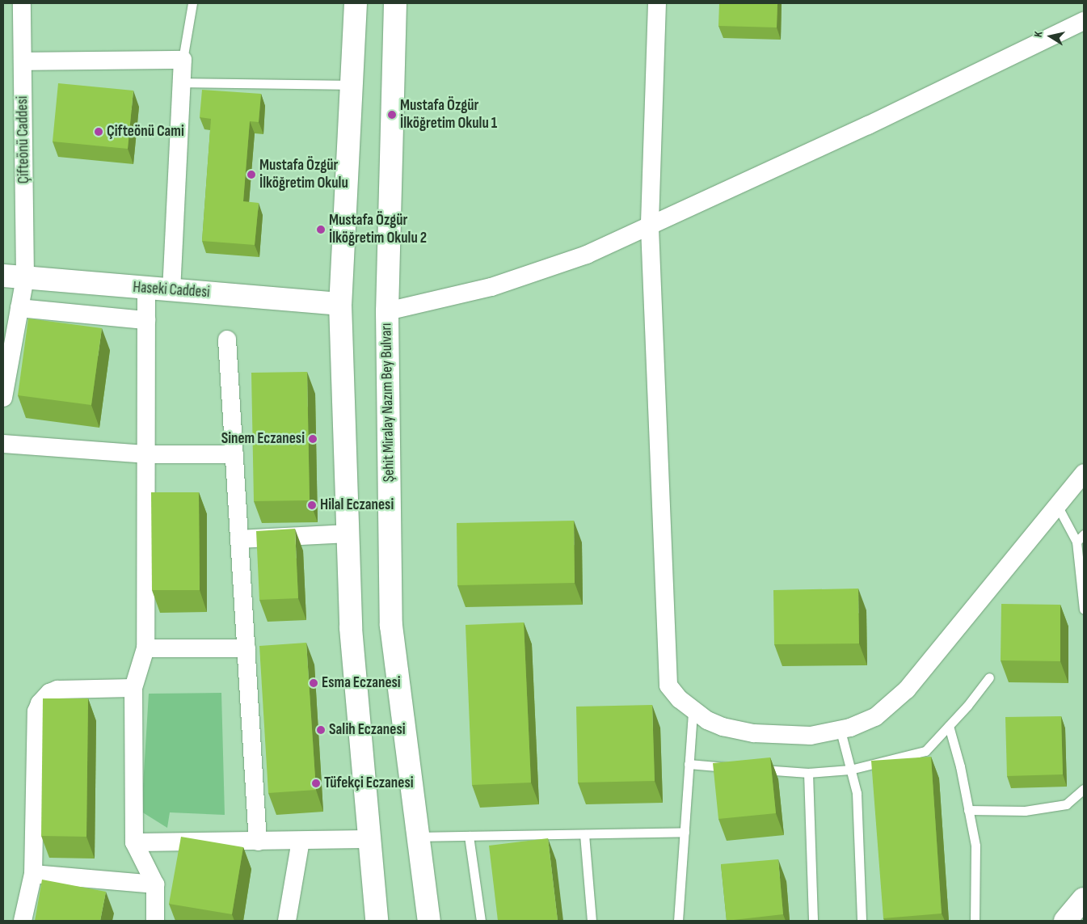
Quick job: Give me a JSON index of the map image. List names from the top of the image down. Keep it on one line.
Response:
{"streets":{"main road":["Haseki Caddesi","Şehit Miralay Nazım Bey Bulvarı"],"street":["Çifteönü Caddesi"]},"crossings":[["Çifteönü Caddesi","Haseki Caddesi"]],"places":["Mustafa Özgür İlköğretim Okulu 1","Çifteönü Cami","Mustafa Özgür İlköğretim Okulu","Mustafa Özgür İlköğretim Okulu 2","Sinem Eczanesi","Hilal Eczanesi","Esma Eczanesi","Salih Eczanesi","Tüfekçi Eczanesi"],"north":"left"}
